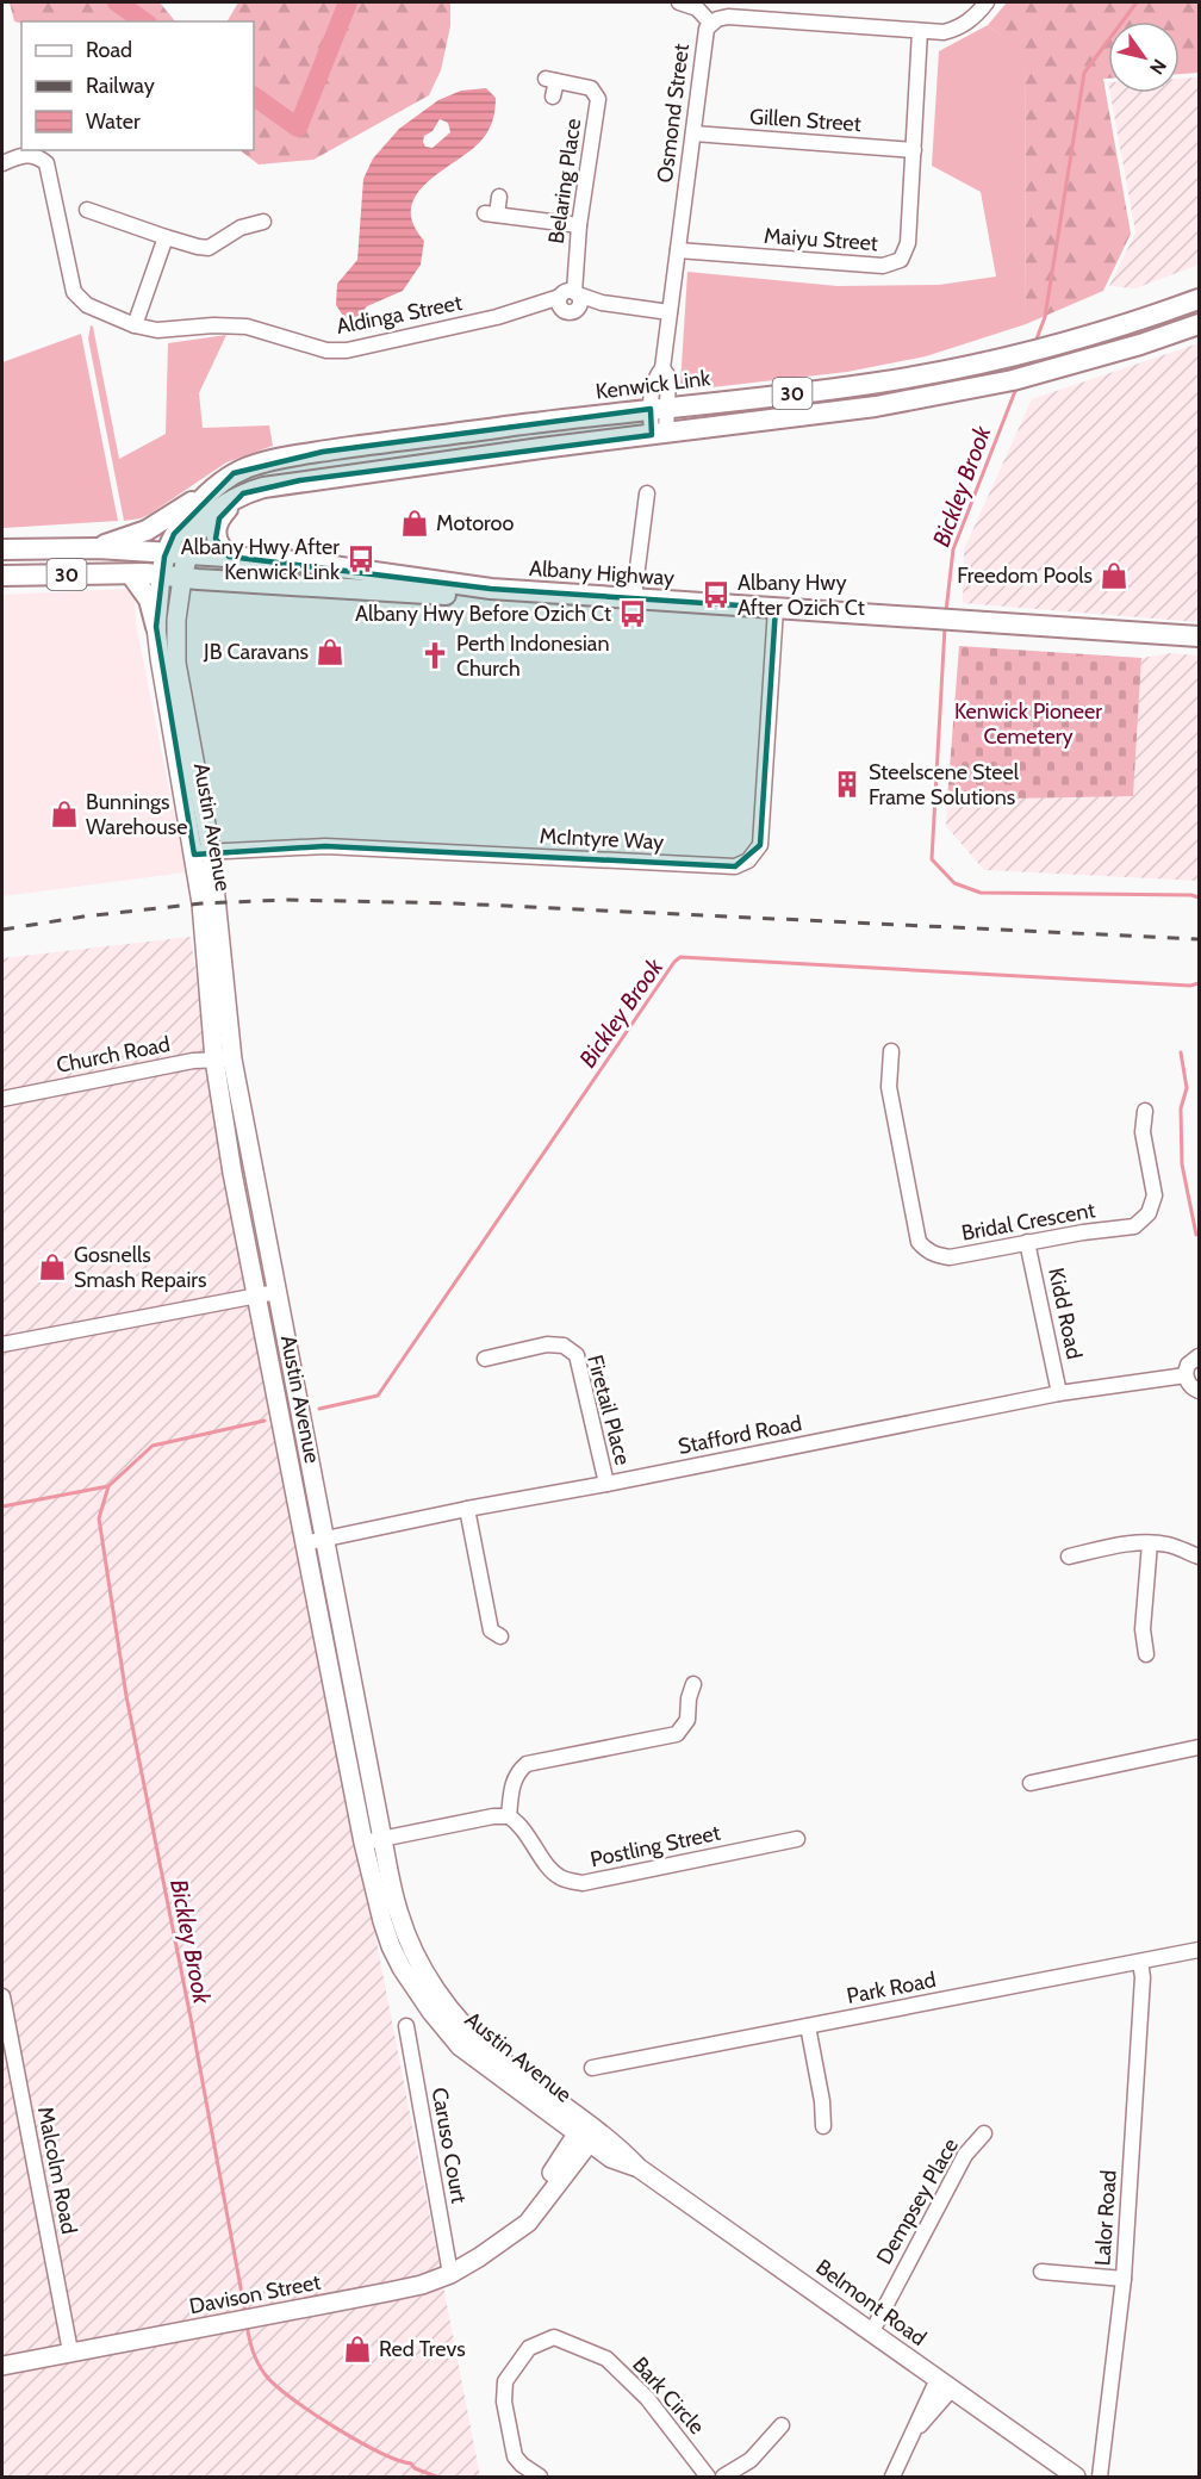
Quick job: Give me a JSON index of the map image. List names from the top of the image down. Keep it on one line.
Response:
{"streets":{"highway":["Kenwick Link","30","Albany Highway"],"main road":["Austin Avenue","Davison Street","Belmont Road"],"street":["Osmond Street","Gillen Street","Belaring Place","Maiyu Street","Aldinga Street","McIntyre Way","Church Road","Bridal Crescent","Kidd Road","Firetail Place","Stafford Road","Postling Street","Park Road","Caruso Court","Malcolm Road","Dempsey Place","Lalor Road","Bark Circle"]},"crossings":[["Osmond Street","Gillen Street"],["Osmond Street","Maiyu Street"],["Osmond Street","Aldinga Street"],["Osmond Street","Kenwick Link"],["Osmond Street","30"],["Gillen Street","Maiyu Street"],["Belaring Place","Aldinga Street"],["Kenwick Link","30"],["Kenwick Link","Albany Highway"],["Kenwick Link","Austin Avenue"],["30","Albany Highway"],["30","Austin Avenue"],["Albany Highway","Austin Avenue"],["Albany Highway","McIntyre Way"],["Austin Avenue","McIntyre Way"],["Austin Avenue","Church Road"],["Austin Avenue","Stafford Road"],["Austin Avenue","Davison Street"],["Austin Avenue","Belmont Road"],["Bridal Crescent","Kidd Road"],["Kidd Road","Stafford Road"],["Firetail Place","Stafford Road"],["Park Road","Lalor Road"],["Caruso Court","Davison Street"],["Malcolm Road","Davison Street"],["Dempsey Place","Belmont Road"],["Davison Street","Belmont Road"]],"water":["Bickley Brook"],"parks":["Kenwick Pioneer Cemetery"],"places":{"shop":["Motoroo","Freedom Pools","JB Caravans","Bunnings Warehouse","Gosnells Smash Repairs","Red Trevs"],"bus stop":["Albany Hwy After Kenwick Link","Albany Hwy After Ozich Ct","Albany Hwy Before Ozich Ct"],"church":["Perth Indonesian Church"],"building":["Steelscene Steel Frame Solutions"]},"legend":["Road","Railway","Water"],"north":"bottom right"}
